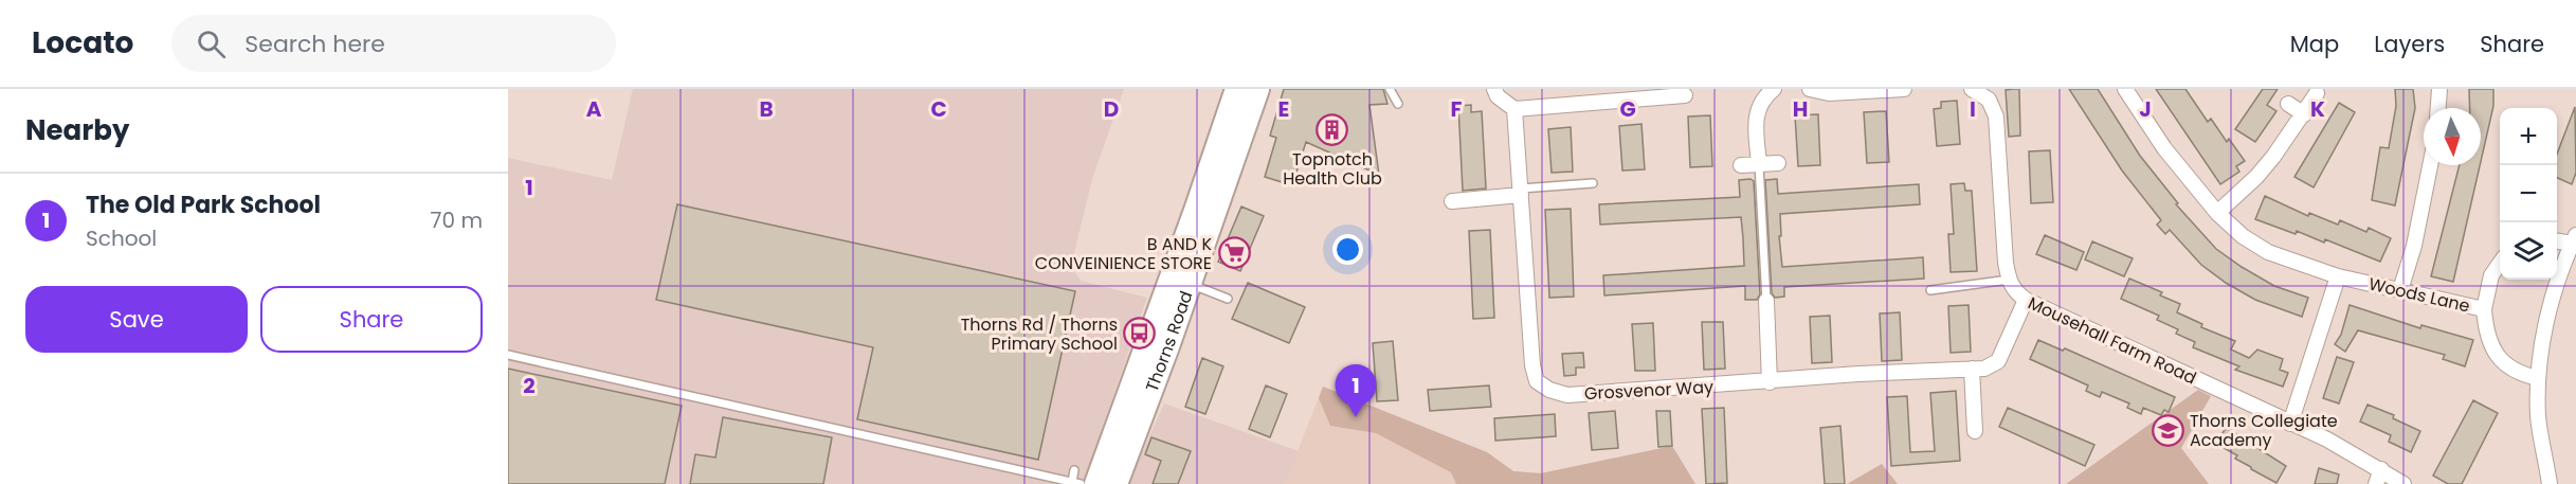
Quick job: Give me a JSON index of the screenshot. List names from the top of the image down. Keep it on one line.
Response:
{"streets":{"highway":["Thorns Road"],"street":["Woods Lane","Mousehall Farm Road","Grosvenor Way"]},"crossings":[["Mousehall Farm Road","Grosvenor Way"]],"places":{"building":["Topnotch Health Club"],"supermarket":["B AND K CONVEINIENCE STORE"],"bus stop":["Thorns Rd / Thorns Primary School"],"school or university":["Thorns Collegiate Academy"]},"north":"bottom","page":{"header":"Locato","search":"Search here","nav":["Map","Layers","Share"],"heading":"Nearby","map_buttons":["+","−"],"list":[{"mark":"1","name":"The Old Park School","note":"School","value":"70 m"}],"buttons":["Save","Share"],"pins":"1"},"grid":{"columns":["A","B","C","D","E","F","G","H","I","J","K"],"rows":["1","2"]}}
